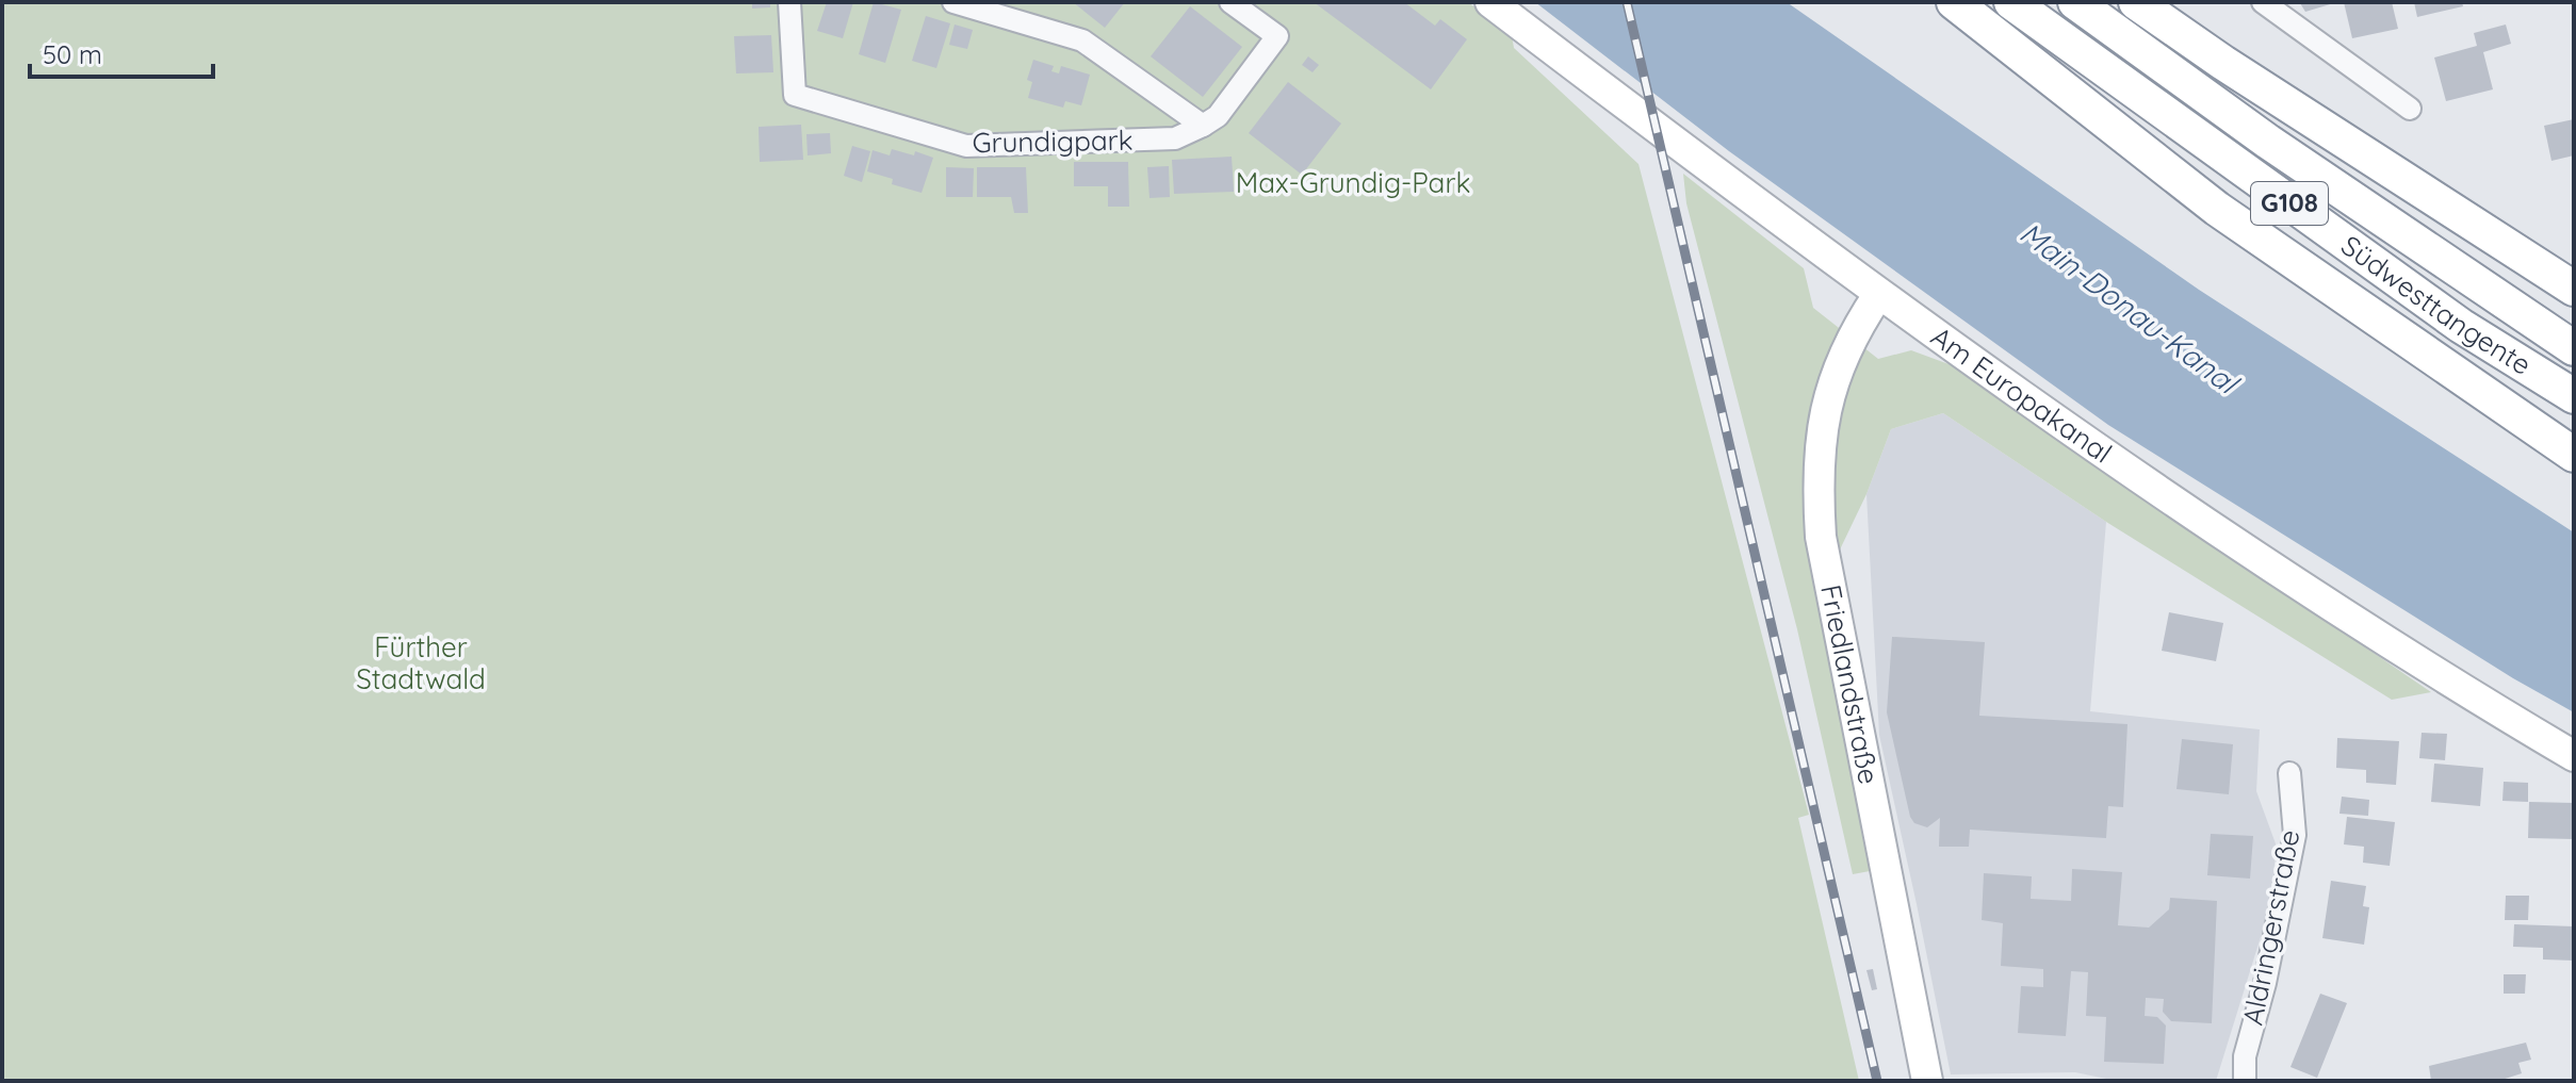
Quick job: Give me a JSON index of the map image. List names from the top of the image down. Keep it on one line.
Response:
{"streets":{"highway":["G108","Südwesttangente"],"main road":["Am Europakanal","Friedlandstraße"],"street":["Grundigpark","Aldringerstraße"]},"crossings":[["Am Europakanal","Friedlandstraße"]],"water":["Main-Donau-Kanal"],"parks":["Max-Grundig-Park","Fürther Stadtwald"],"scale_bar":"50 m"}
